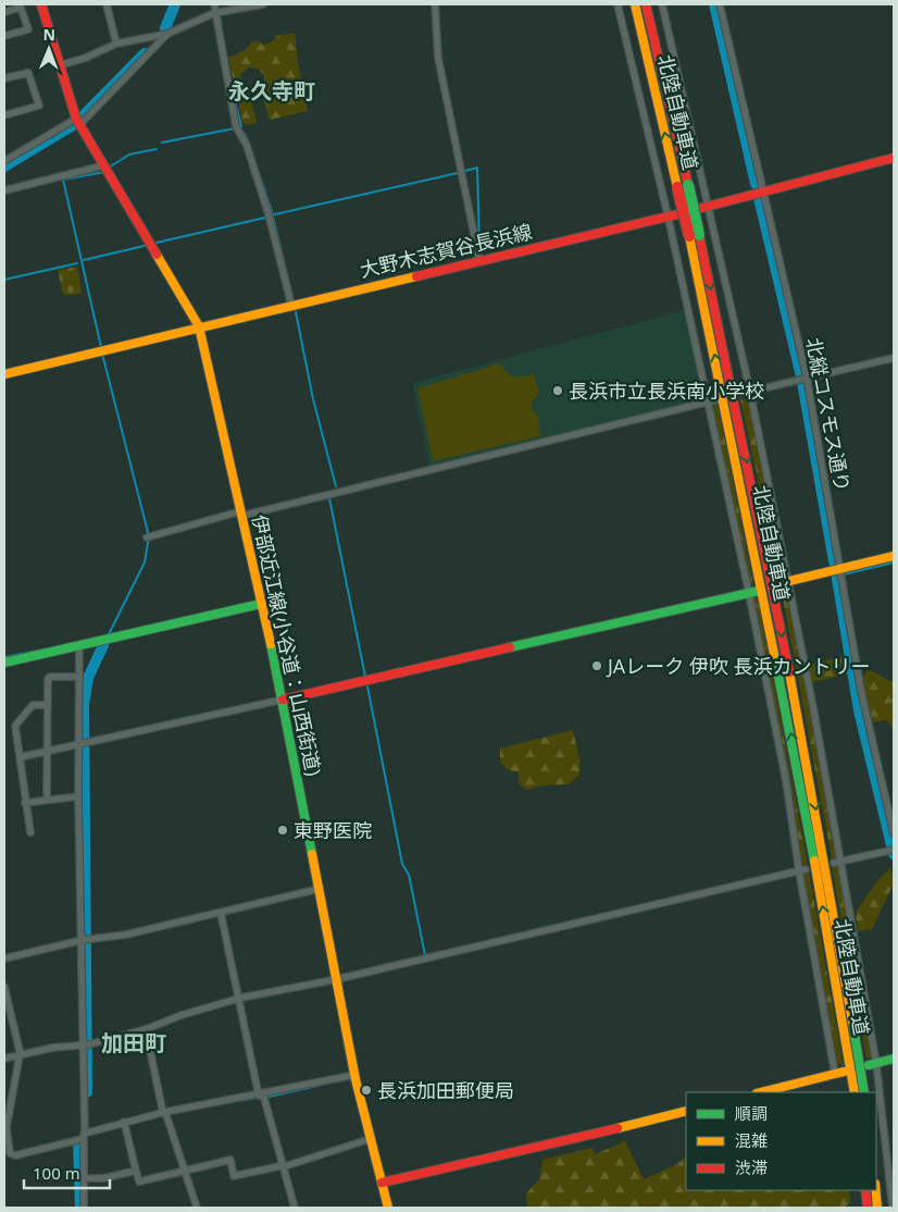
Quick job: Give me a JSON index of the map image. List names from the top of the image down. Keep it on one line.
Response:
{"streets":{"main road":["北陸自動車道","大野木志賀谷長浜線","伊部近江線(小谷道：山西街道)"],"street":["北縦コスモス通り"]},"crossings":[["大野木志賀谷長浜線","北縦コスモス通り"],["大野木志賀谷長浜線","伊部近江線(小谷道：山西街道)"]],"districts":["永久寺町","加田町"],"places":["長浜市立長浜南小学校","JAレーク 伊吹 長浜カントリー","東野医院","長浜加田郵便局"],"legend":["順調","混雑","渋滞"],"scale_bar":"100 m","north":"top"}
